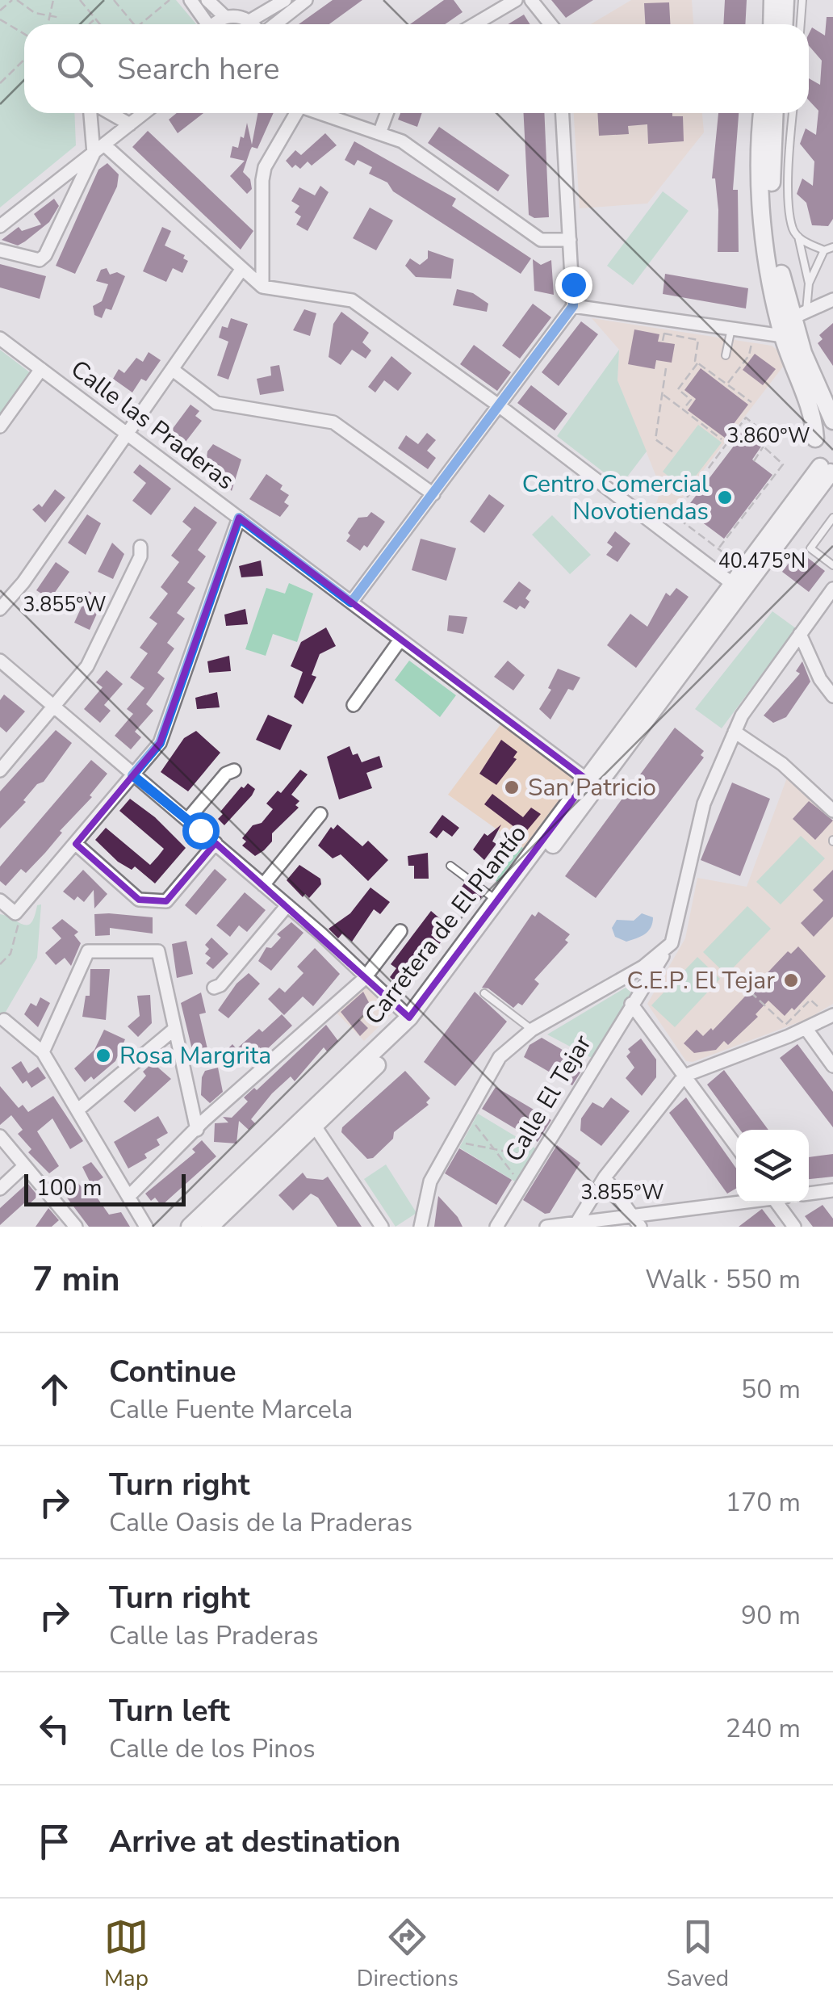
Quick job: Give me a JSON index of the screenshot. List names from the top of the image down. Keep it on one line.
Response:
{"streets":{"street":["Calle las Praderas","Carretera de El Plantío","Calle El Tejar"]},"crossings":[["Calle las Praderas","Carretera de El Plantío"]],"places":["Centro Comercial Novotiendas","San Patricio","C.E.P. El Tejar","Rosa Margrita"],"scale_bar":"100 m","page":{"search":"Search here","scale":"100 m","heading":["7 min","Walk · 550 m"],"list":[["Continue","Calle Fuente Marcela","50 m"],["Turn right","Calle Oasis de la Praderas","170 m"],["Turn right","Calle las Praderas","90 m"],["Turn left","Calle de los Pinos","240 m"],"Arrive at destination"],"nav":["Map","Directions","Saved"]},"coordinates":["3.860°W","40.475°N","3.855°W"]}
